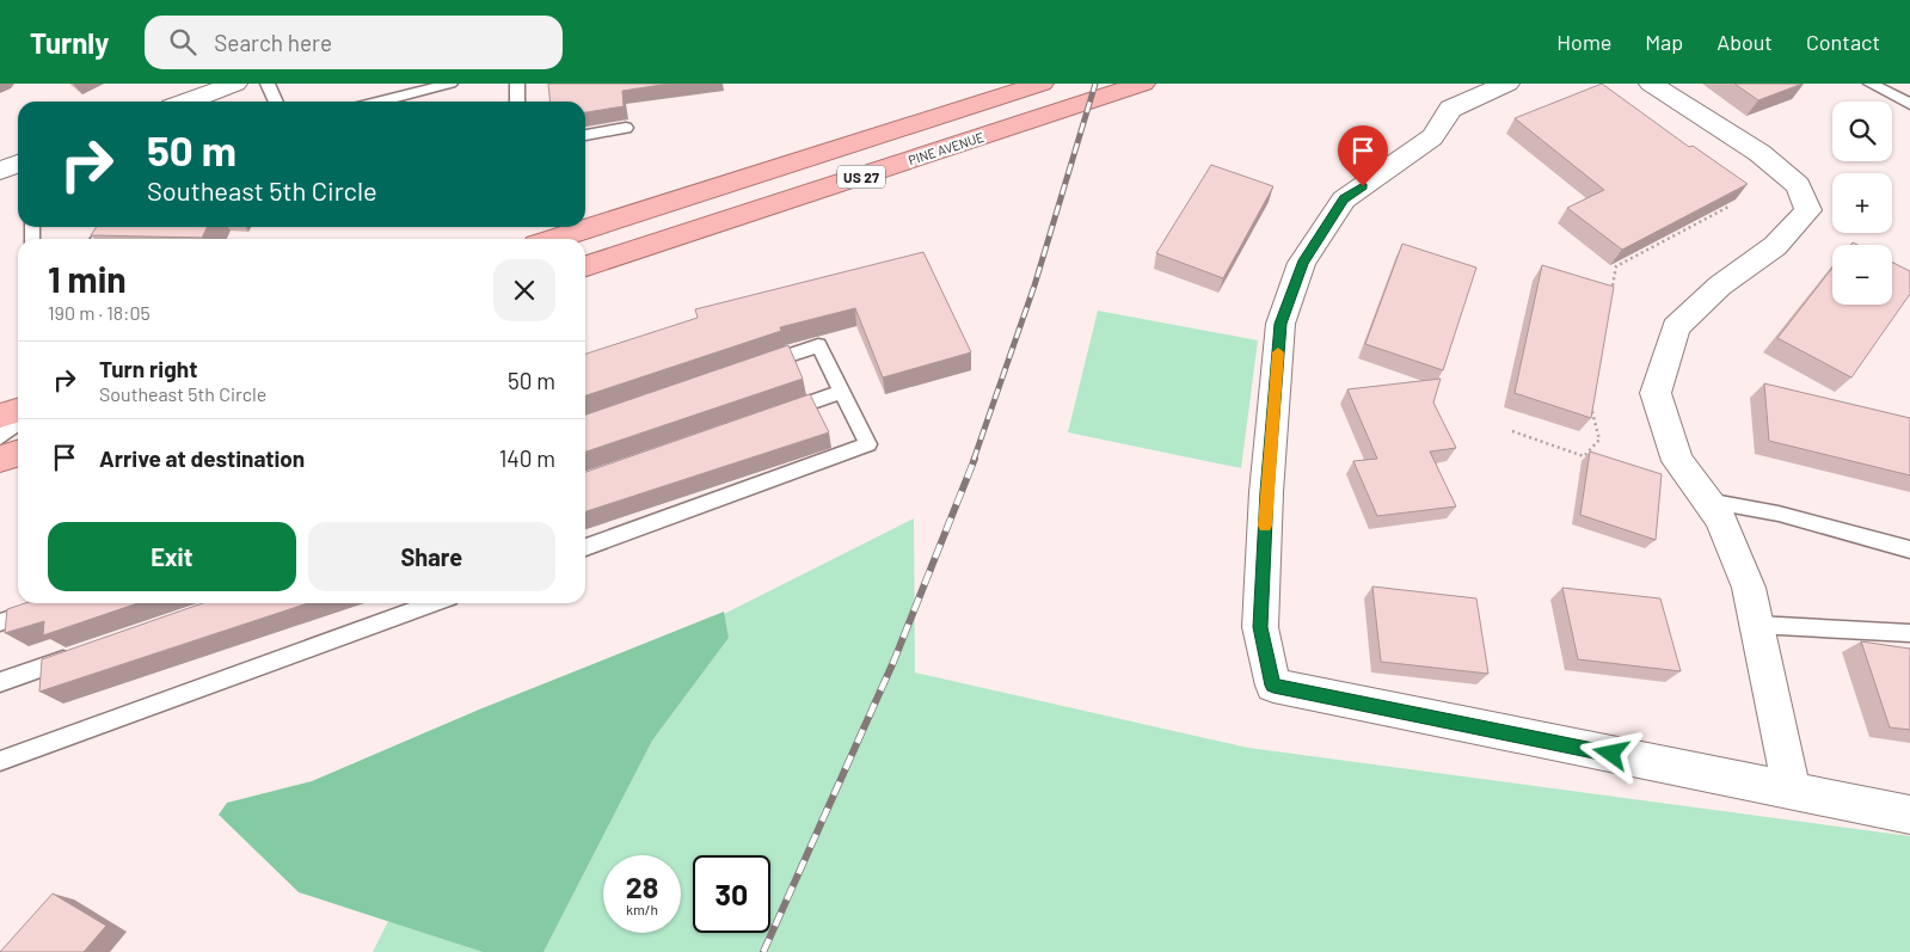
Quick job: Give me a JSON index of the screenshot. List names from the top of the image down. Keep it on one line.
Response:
{"streets":{"highway":["PINE AVENUE","US 27"]},"page":{"header":"Turnly","search":"Search here","nav":["Home","Map","About","Contact"],"map_buttons":["+","−"],"turn":["50 m","Southeast 5th Circle"],"heading":["1 min","190 m · 18:05"],"list":[{"name":"Turn right","note":"Southeast 5th Circle","value":"50 m"},{"name":"Arrive at destination","value":"140 m"}],"buttons":["Exit","Share"],"speed":"28 km/h","limit":"30"}}
